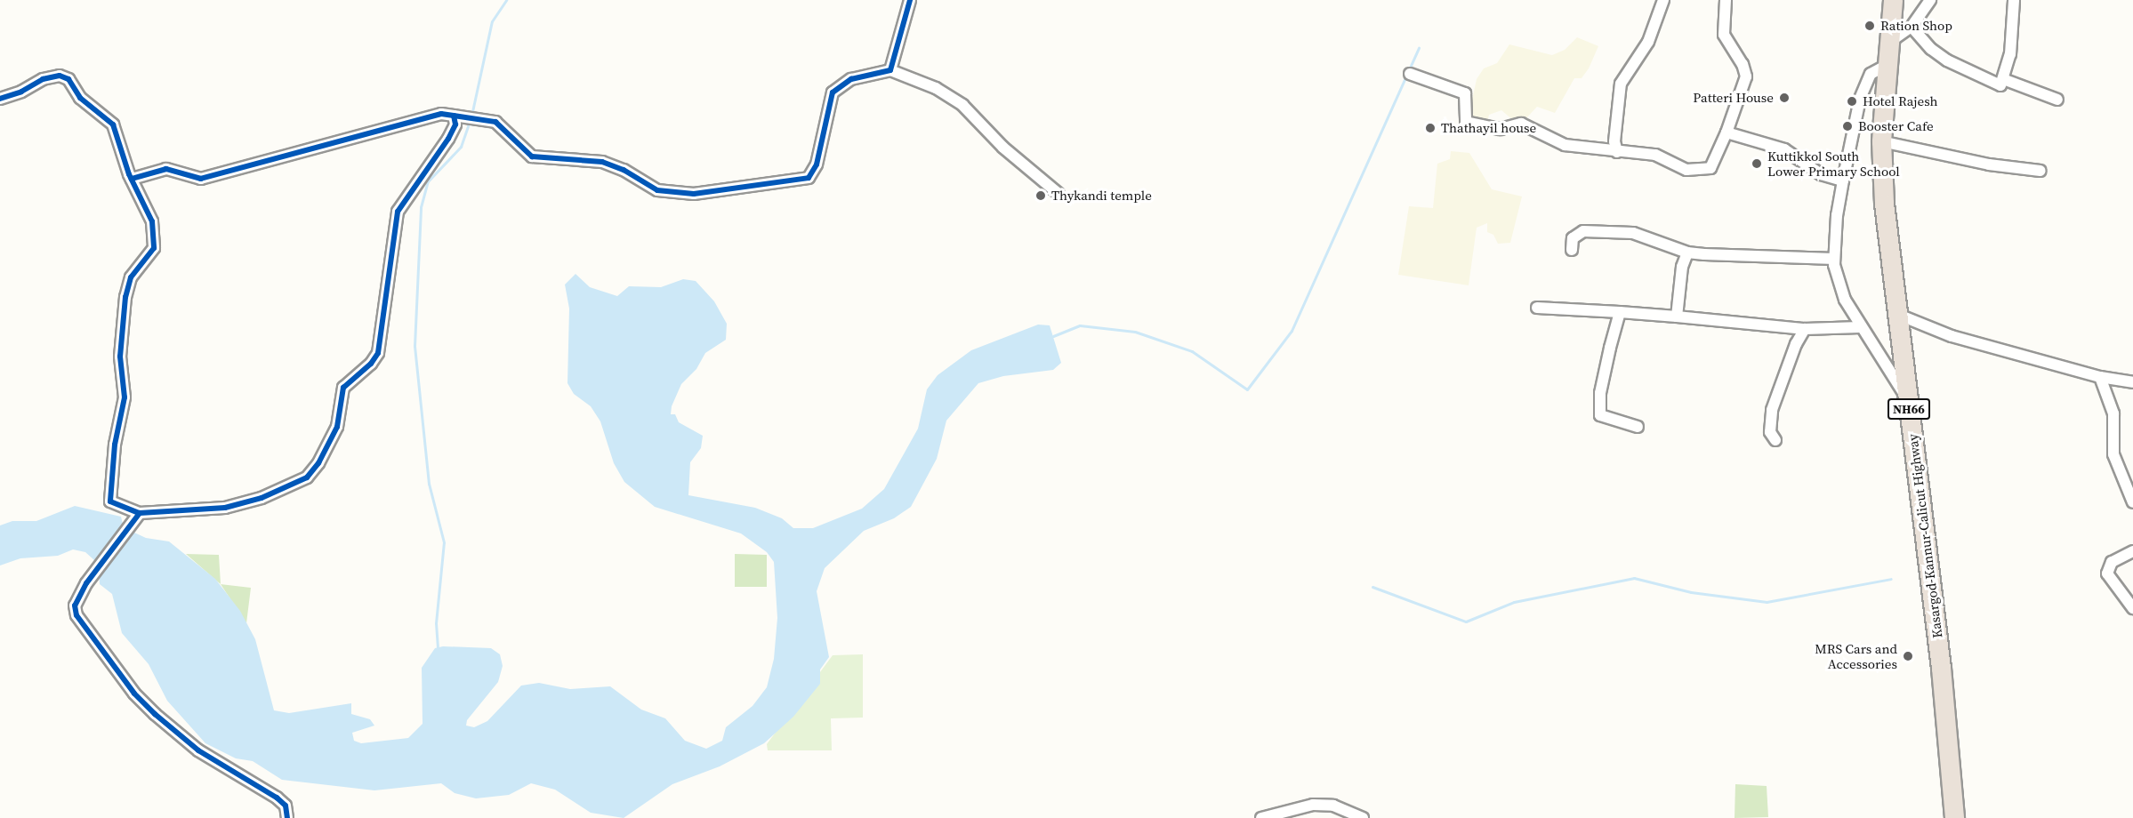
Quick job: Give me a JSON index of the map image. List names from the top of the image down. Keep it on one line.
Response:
{"streets":{"highway":["NH66","Kasargod-Kannur-Calicut Highway"]},"places":["Ration Shop","Patteri House","Hotel Rajesh","Booster Cafe","Thathayil house","Kuttikkol South Lower Primary School","Thykandi temple","MRS Cars and Accessories"]}
